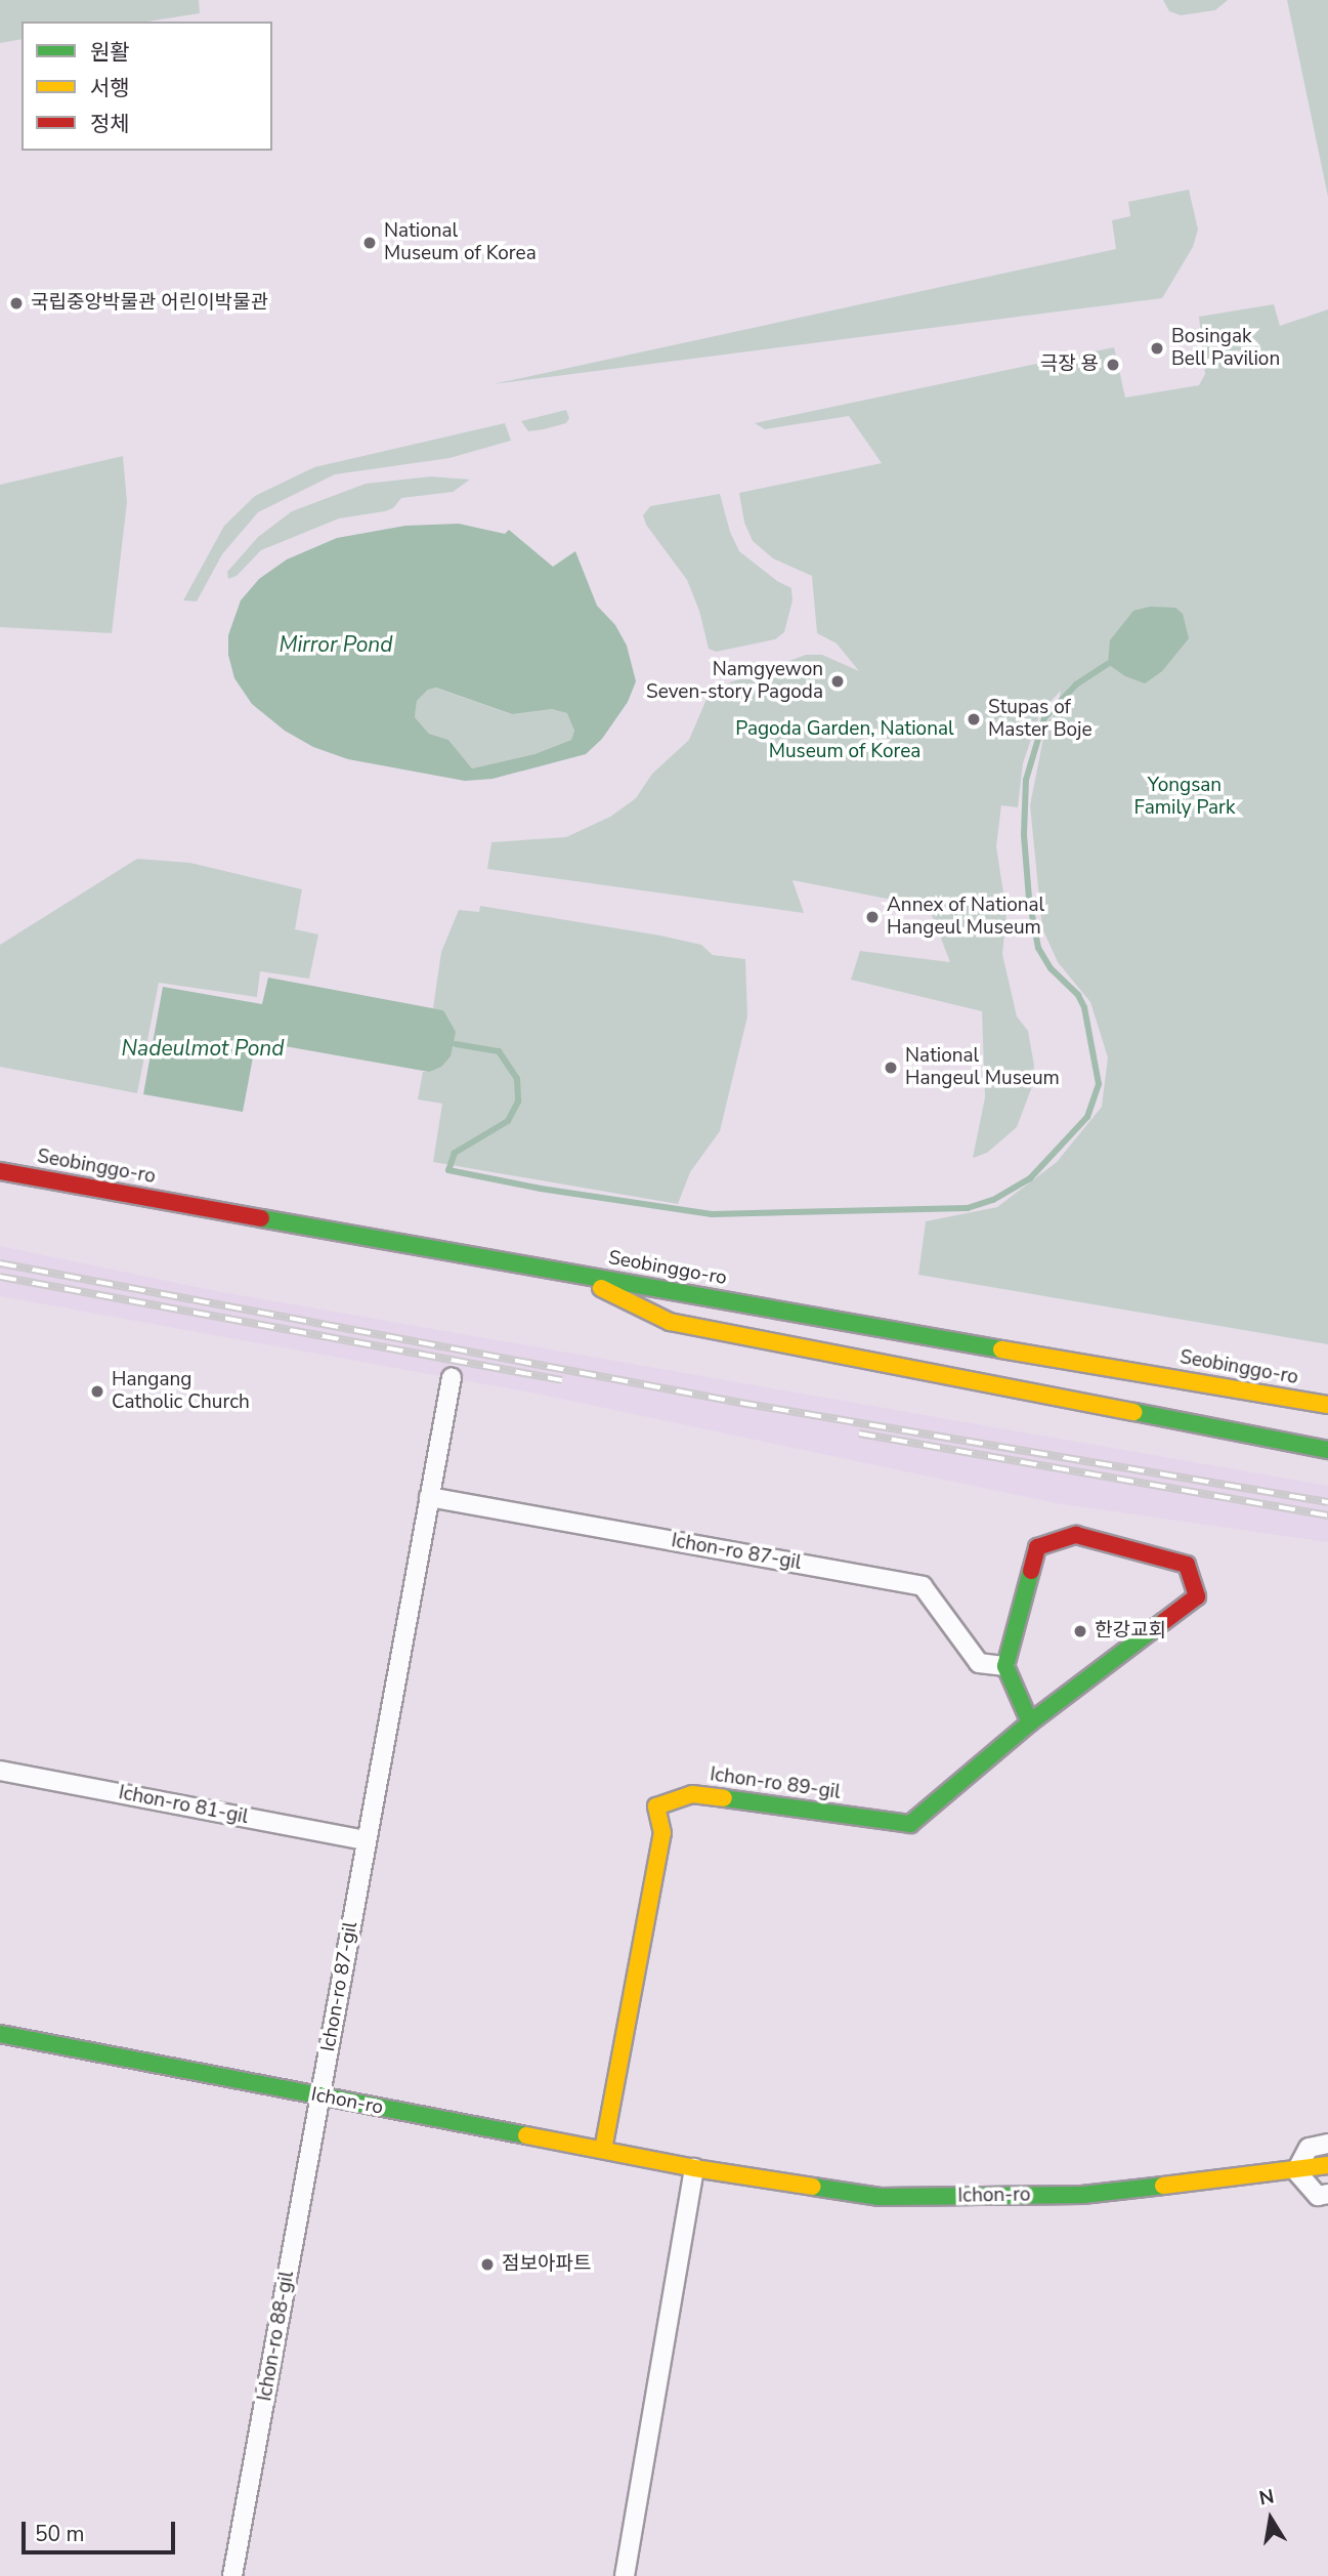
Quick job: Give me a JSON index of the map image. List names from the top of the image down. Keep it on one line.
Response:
{"streets":{"street":["Seobinggo-ro","Ichon-ro 87-gil","Ichon-ro 89-gil","Ichon-ro 81-gil","Ichon-ro","Ichon-ro 88-gil"]},"crossings":[["Ichon-ro 87-gil","Ichon-ro 89-gil"],["Ichon-ro 87-gil","Ichon-ro 81-gil"],["Ichon-ro 87-gil","Ichon-ro"],["Ichon-ro 87-gil","Ichon-ro 88-gil"],["Ichon-ro 89-gil","Ichon-ro"],["Ichon-ro","Ichon-ro 88-gil"]],"water":["Mirror Pond","Nadeulmot Pond"],"parks":["Pagoda Garden, National Museum of Korea","Yongsan Family Park"],"places":["National Museum of Korea","국립중앙박물관 어린이박물관","Bosingak Bell Pavilion","극장 용","Namgyewon Seven-story Pagoda","Stupas of Master Boje","Annex of National Hangeul Museum","National Hangeul Museum","Hangang Catholic Church","한강교회","점보아파트"],"legend":["원활","서행","정체"],"scale_bar":"50 m","north":"top"}
